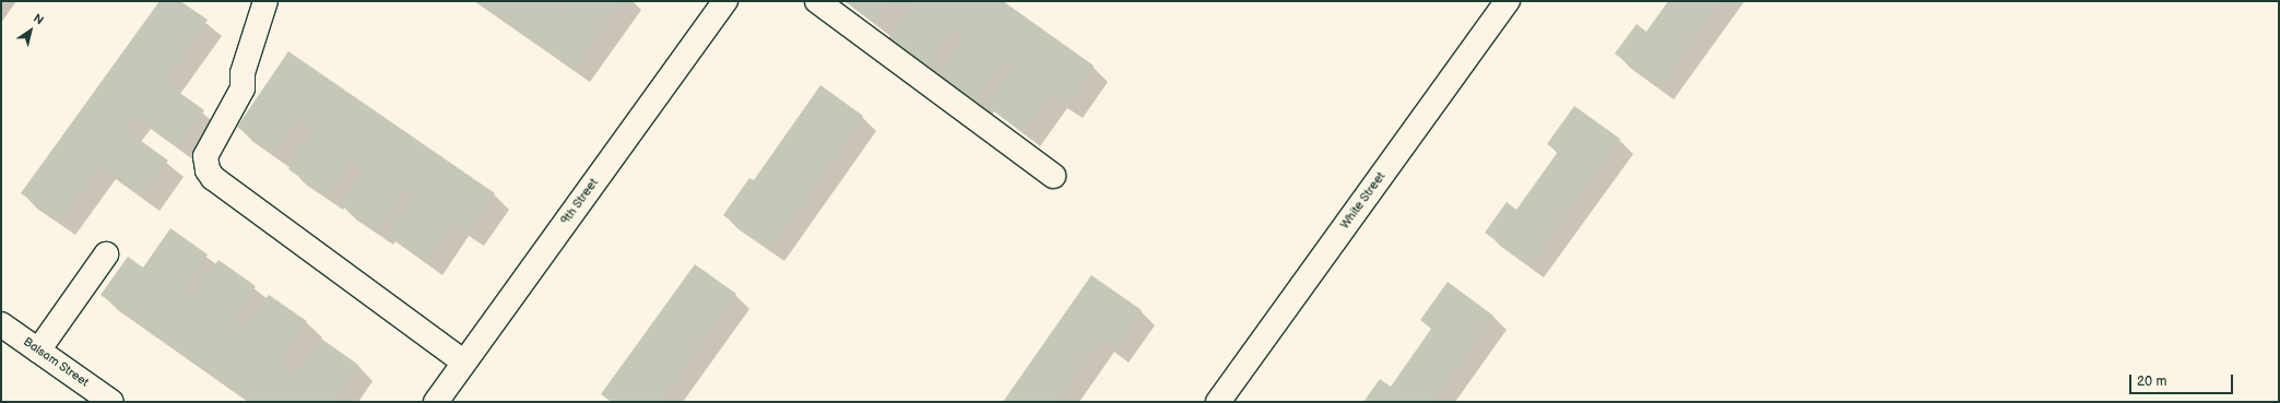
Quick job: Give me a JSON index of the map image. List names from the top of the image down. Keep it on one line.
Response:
{"streets":{"street":["White Street","9th Street","Balsam Street"]},"scale_bar":"20 m","north":"top right"}
